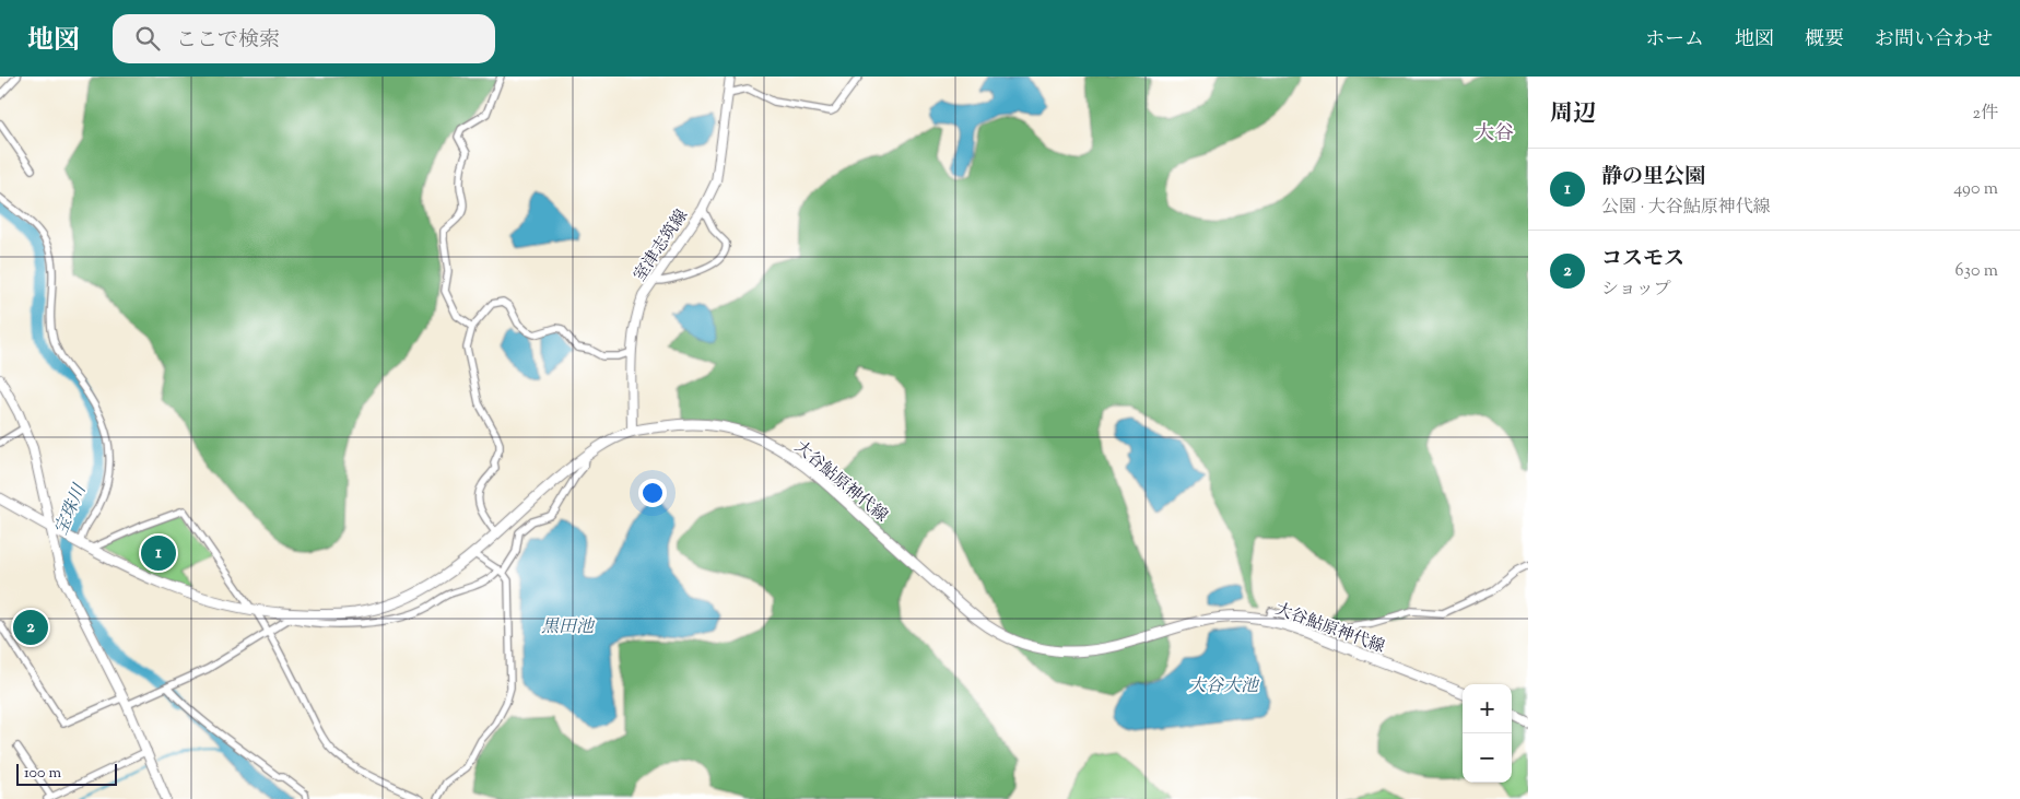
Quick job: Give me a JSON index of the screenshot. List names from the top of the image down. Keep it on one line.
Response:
{"streets":{"main road":["室津志筑線","大谷鮎原神代線"]},"crossings":[["室津志筑線","大谷鮎原神代線"]],"districts":["大谷"],"water":["宝珠川","黒田池","大谷大池"],"scale_bar":"100 m","page":{"header":"地図","search":"ここで検索","nav":["ホーム","地図","概要","お問い合わせ"],"heading":["周辺","2件"],"list":[{"mark":"1","name":"静の里公園","note":"公園 · 大谷鮎原神代線","value":"490 m"},{"mark":"2","name":"コスモス","note":"ショップ","value":"630 m"}],"pins":["1","2"],"map_buttons":["+","−"],"scale":"100 m"}}
